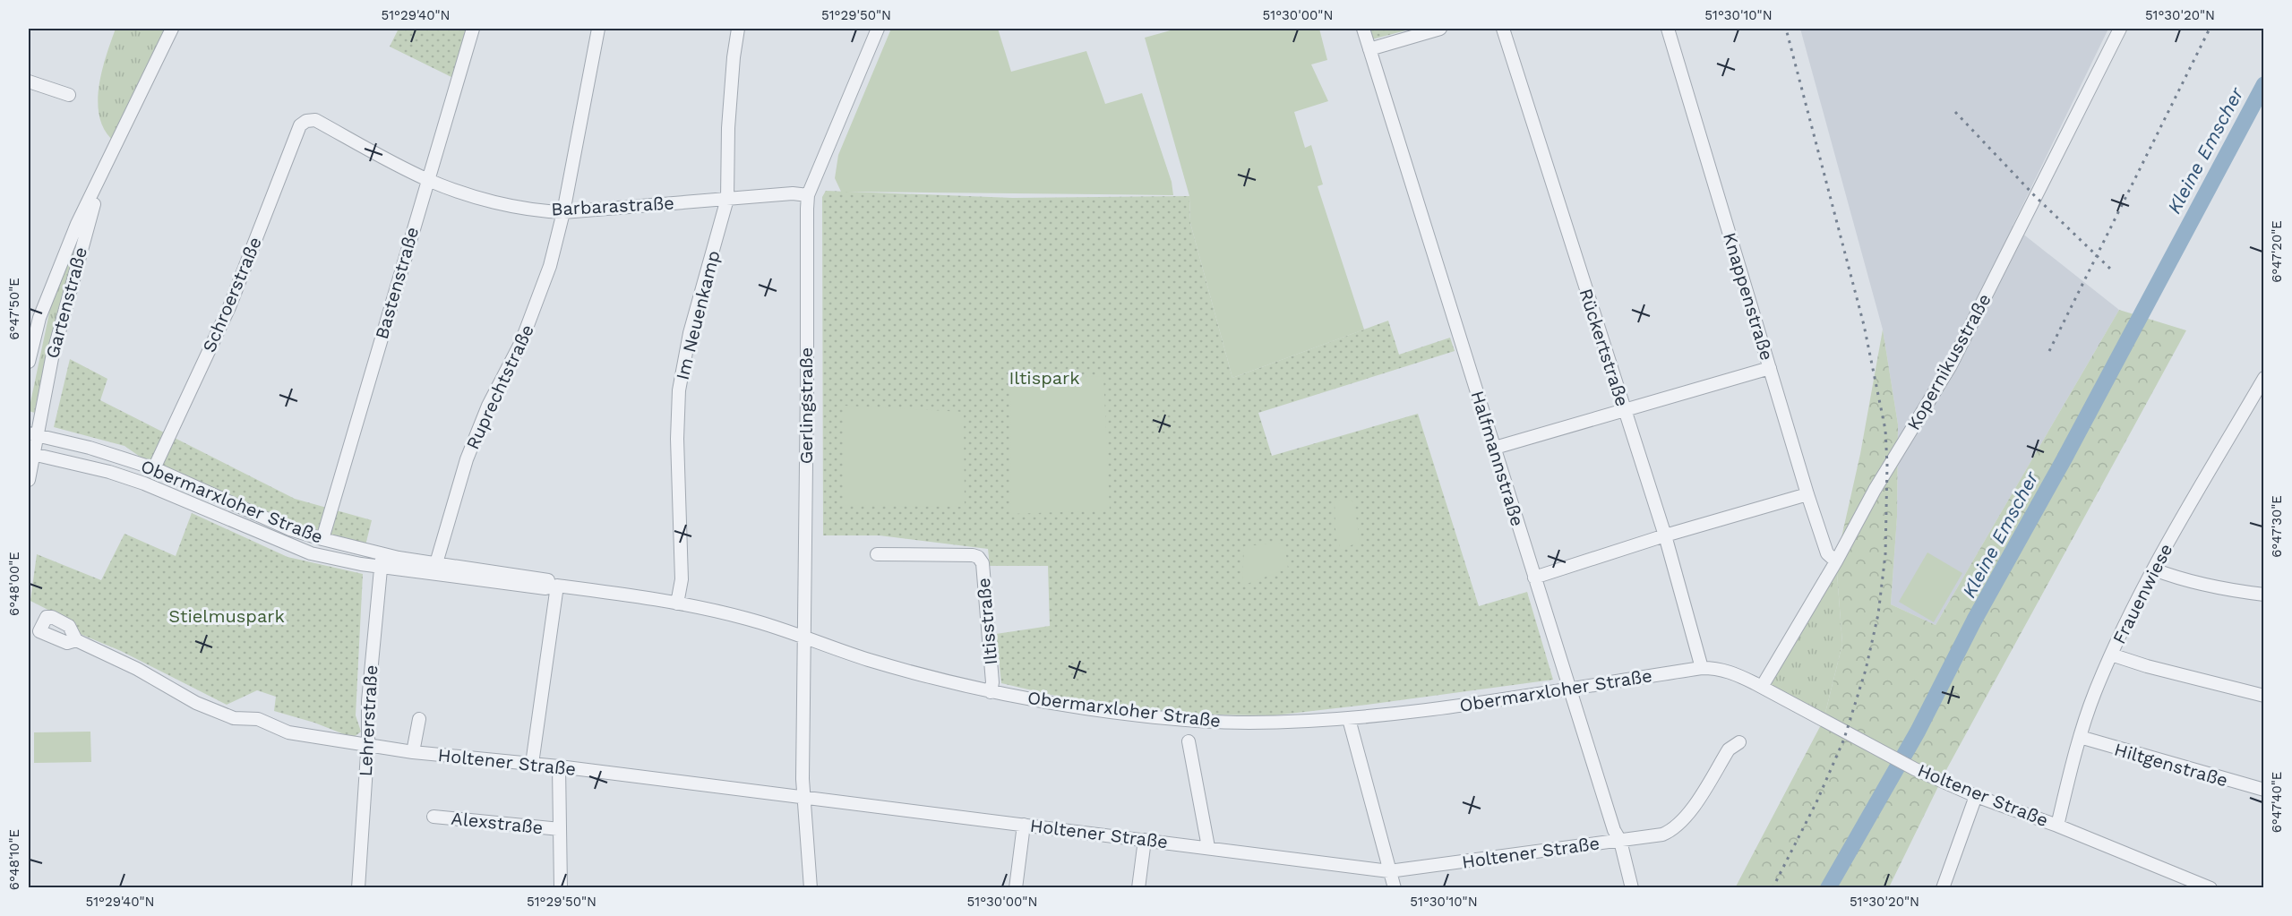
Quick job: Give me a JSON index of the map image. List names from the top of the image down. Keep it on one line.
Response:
{"streets":{"street":["Barbarastraße","Bastenstraße","Schroerstraße","Knappenstraße","Gartenstraße","Im Neuenkamp","Rückertstraße","Kopernikusstraße","Ruprechtstraße","Gerlingstraße","Halfmannstraße","Obermarxloher Straße","Frauenwiese","Iltisstraße","Lehrerstraße","Holtener Straße","Hiltgenstraße","Alexstraße"]},"crossings":[["Barbarastraße","Bastenstraße"],["Barbarastraße","Schroerstraße"],["Barbarastraße","Im Neuenkamp"],["Barbarastraße","Ruprechtstraße"],["Barbarastraße","Gerlingstraße"],["Bastenstraße","Obermarxloher Straße"],["Schroerstraße","Obermarxloher Straße"],["Knappenstraße","Kopernikusstraße"],["Gartenstraße","Obermarxloher Straße"],["Im Neuenkamp","Obermarxloher Straße"],["Rückertstraße","Obermarxloher Straße"],["Kopernikusstraße","Obermarxloher Straße"],["Kopernikusstraße","Holtener Straße"],["Ruprechtstraße","Obermarxloher Straße"],["Gerlingstraße","Obermarxloher Straße"],["Gerlingstraße","Holtener Straße"],["Halfmannstraße","Obermarxloher Straße"],["Halfmannstraße","Holtener Straße"],["Obermarxloher Straße","Iltisstraße"],["Obermarxloher Straße","Lehrerstraße"],["Obermarxloher Straße","Holtener Straße"],["Frauenwiese","Holtener Straße"],["Frauenwiese","Hiltgenstraße"],["Lehrerstraße","Holtener Straße"],["Holtener Straße","Alexstraße"]],"water":["Kleine Emscher"],"parks":["Iltispark","Stielmuspark"],"coordinates":["51°29'40\"N","51°29'50\"N","51°30'00\"N","51°30'10\"N","51°30'20\"N","6°47'20\"E","6°47'50\"E","6°47'30\"E","6°48'00\"E","6°47'40\"E","6°48'10\"E"]}
